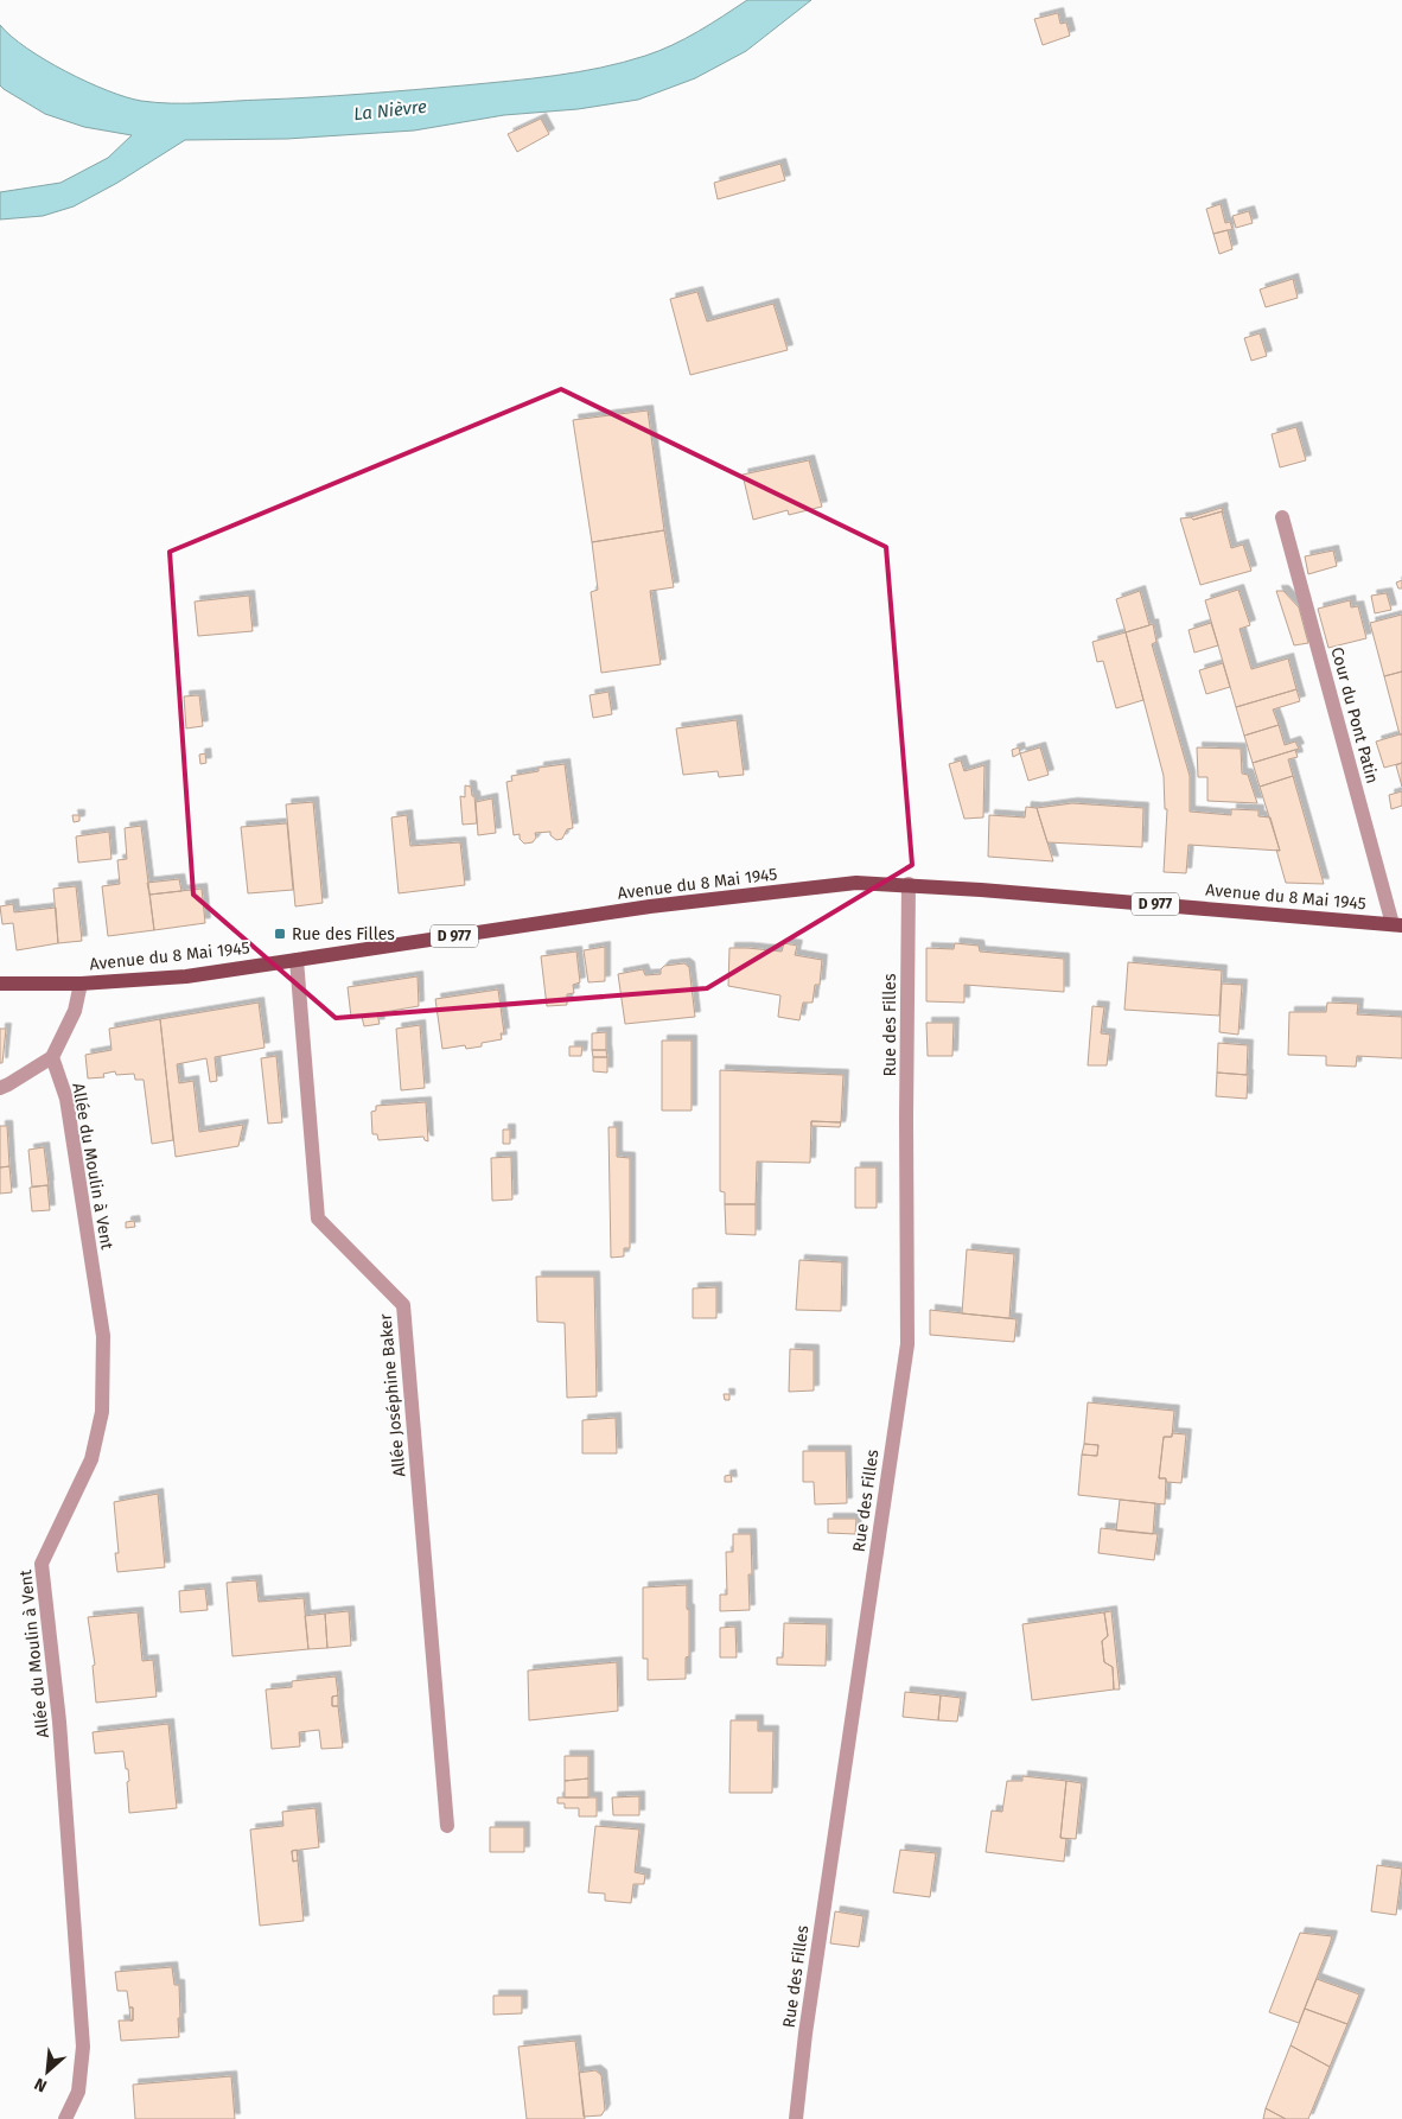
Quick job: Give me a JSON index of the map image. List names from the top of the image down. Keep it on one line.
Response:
{"streets":{"main road":["Avenue du 8 Mai 1945","D 977"],"street":["Cour du Pont Patin","Rue des Filles","Allée du Moulin à Vent","Allée Joséphine Baker"]},"crossings":[["Cour du Pont Patin","Avenue du 8 Mai 1945"],["Avenue du 8 Mai 1945","Rue des Filles"],["Avenue du 8 Mai 1945","Allée Joséphine Baker"]],"water":["La Nièvre"],"places":{"transit":["Rue des Filles"]},"north":"bottom left"}
